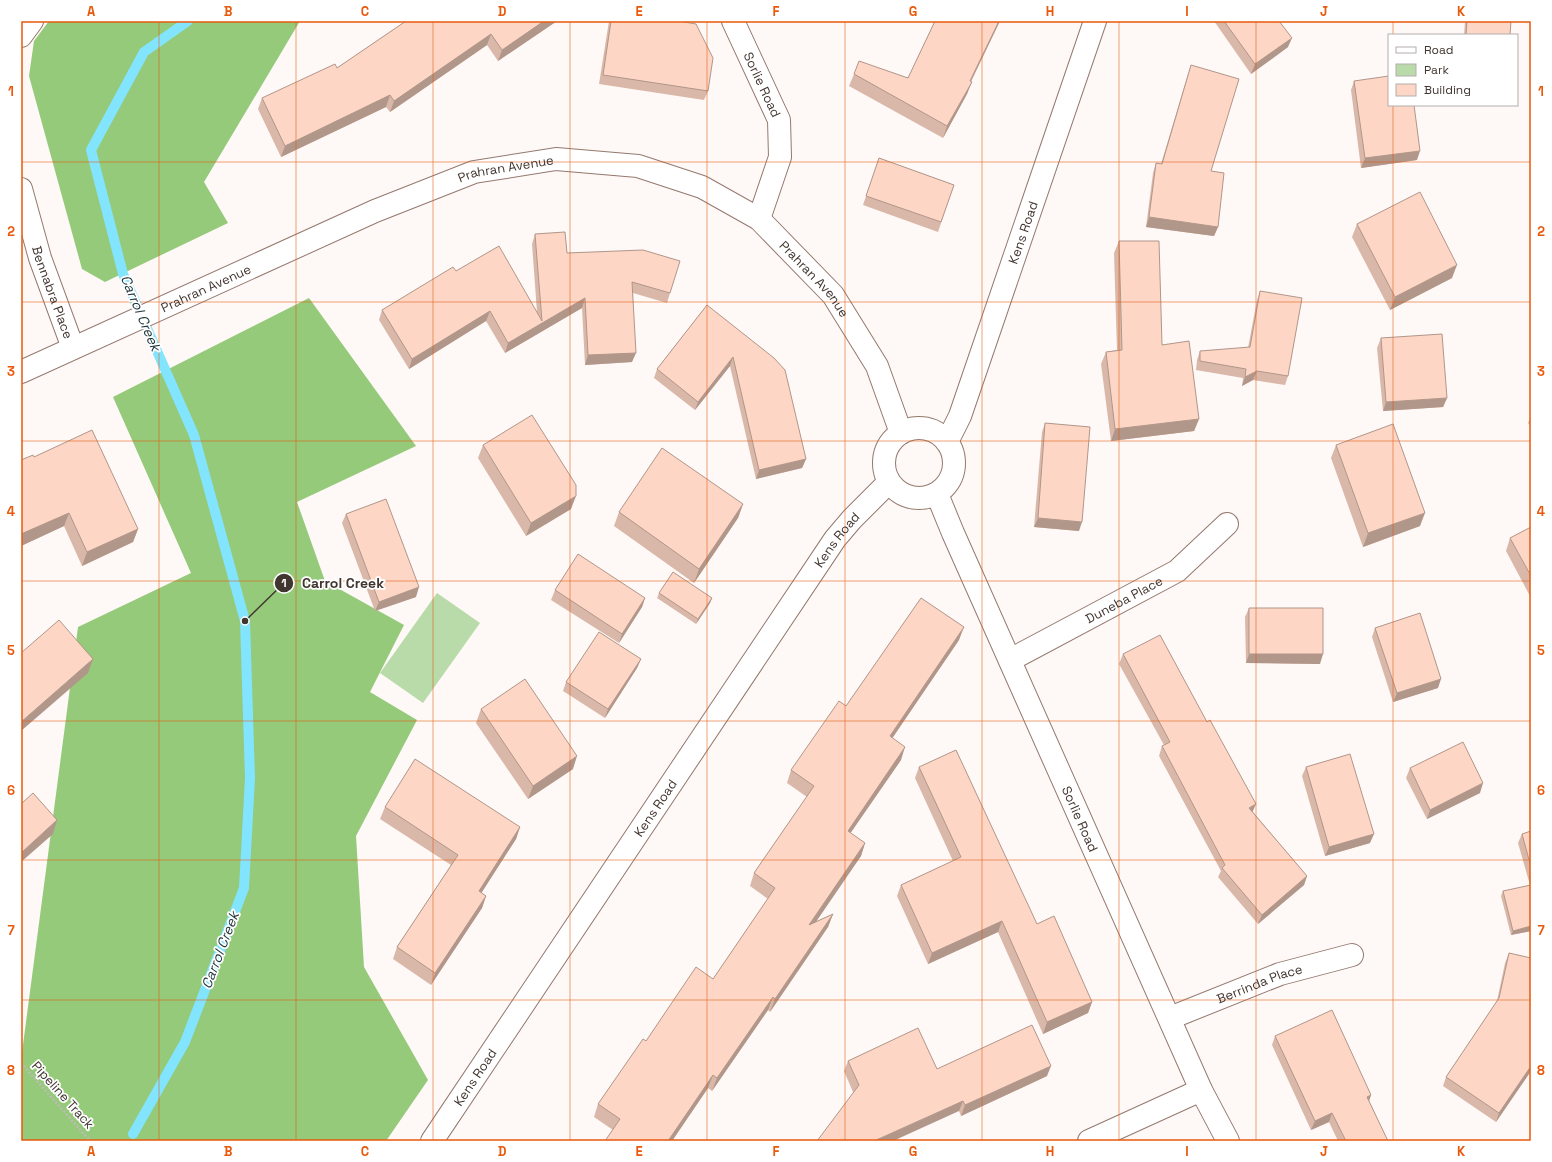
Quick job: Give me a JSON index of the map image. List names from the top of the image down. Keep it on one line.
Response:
{"streets":{"street":["Sorlie Road","Prahran Avenue","Kens Road","Bennabra Place","Duneba Place","Berrinda Place"],"path":["Pipeline Track"]},"crossings":[["Sorlie Road","Prahran Avenue"],["Sorlie Road","Kens Road"],["Sorlie Road","Duneba Place"],["Sorlie Road","Berrinda Place"],["Prahran Avenue","Kens Road"],["Prahran Avenue","Bennabra Place"]],"water":["Carrol Creek"],"places":["Carrol Creek"],"legend":["Road","Park","Building"],"grid":{"columns":["A","B","C","D","E","F","G","H","I","J","K"],"rows":["1","2","3","4","5","6","7","8"]}}
